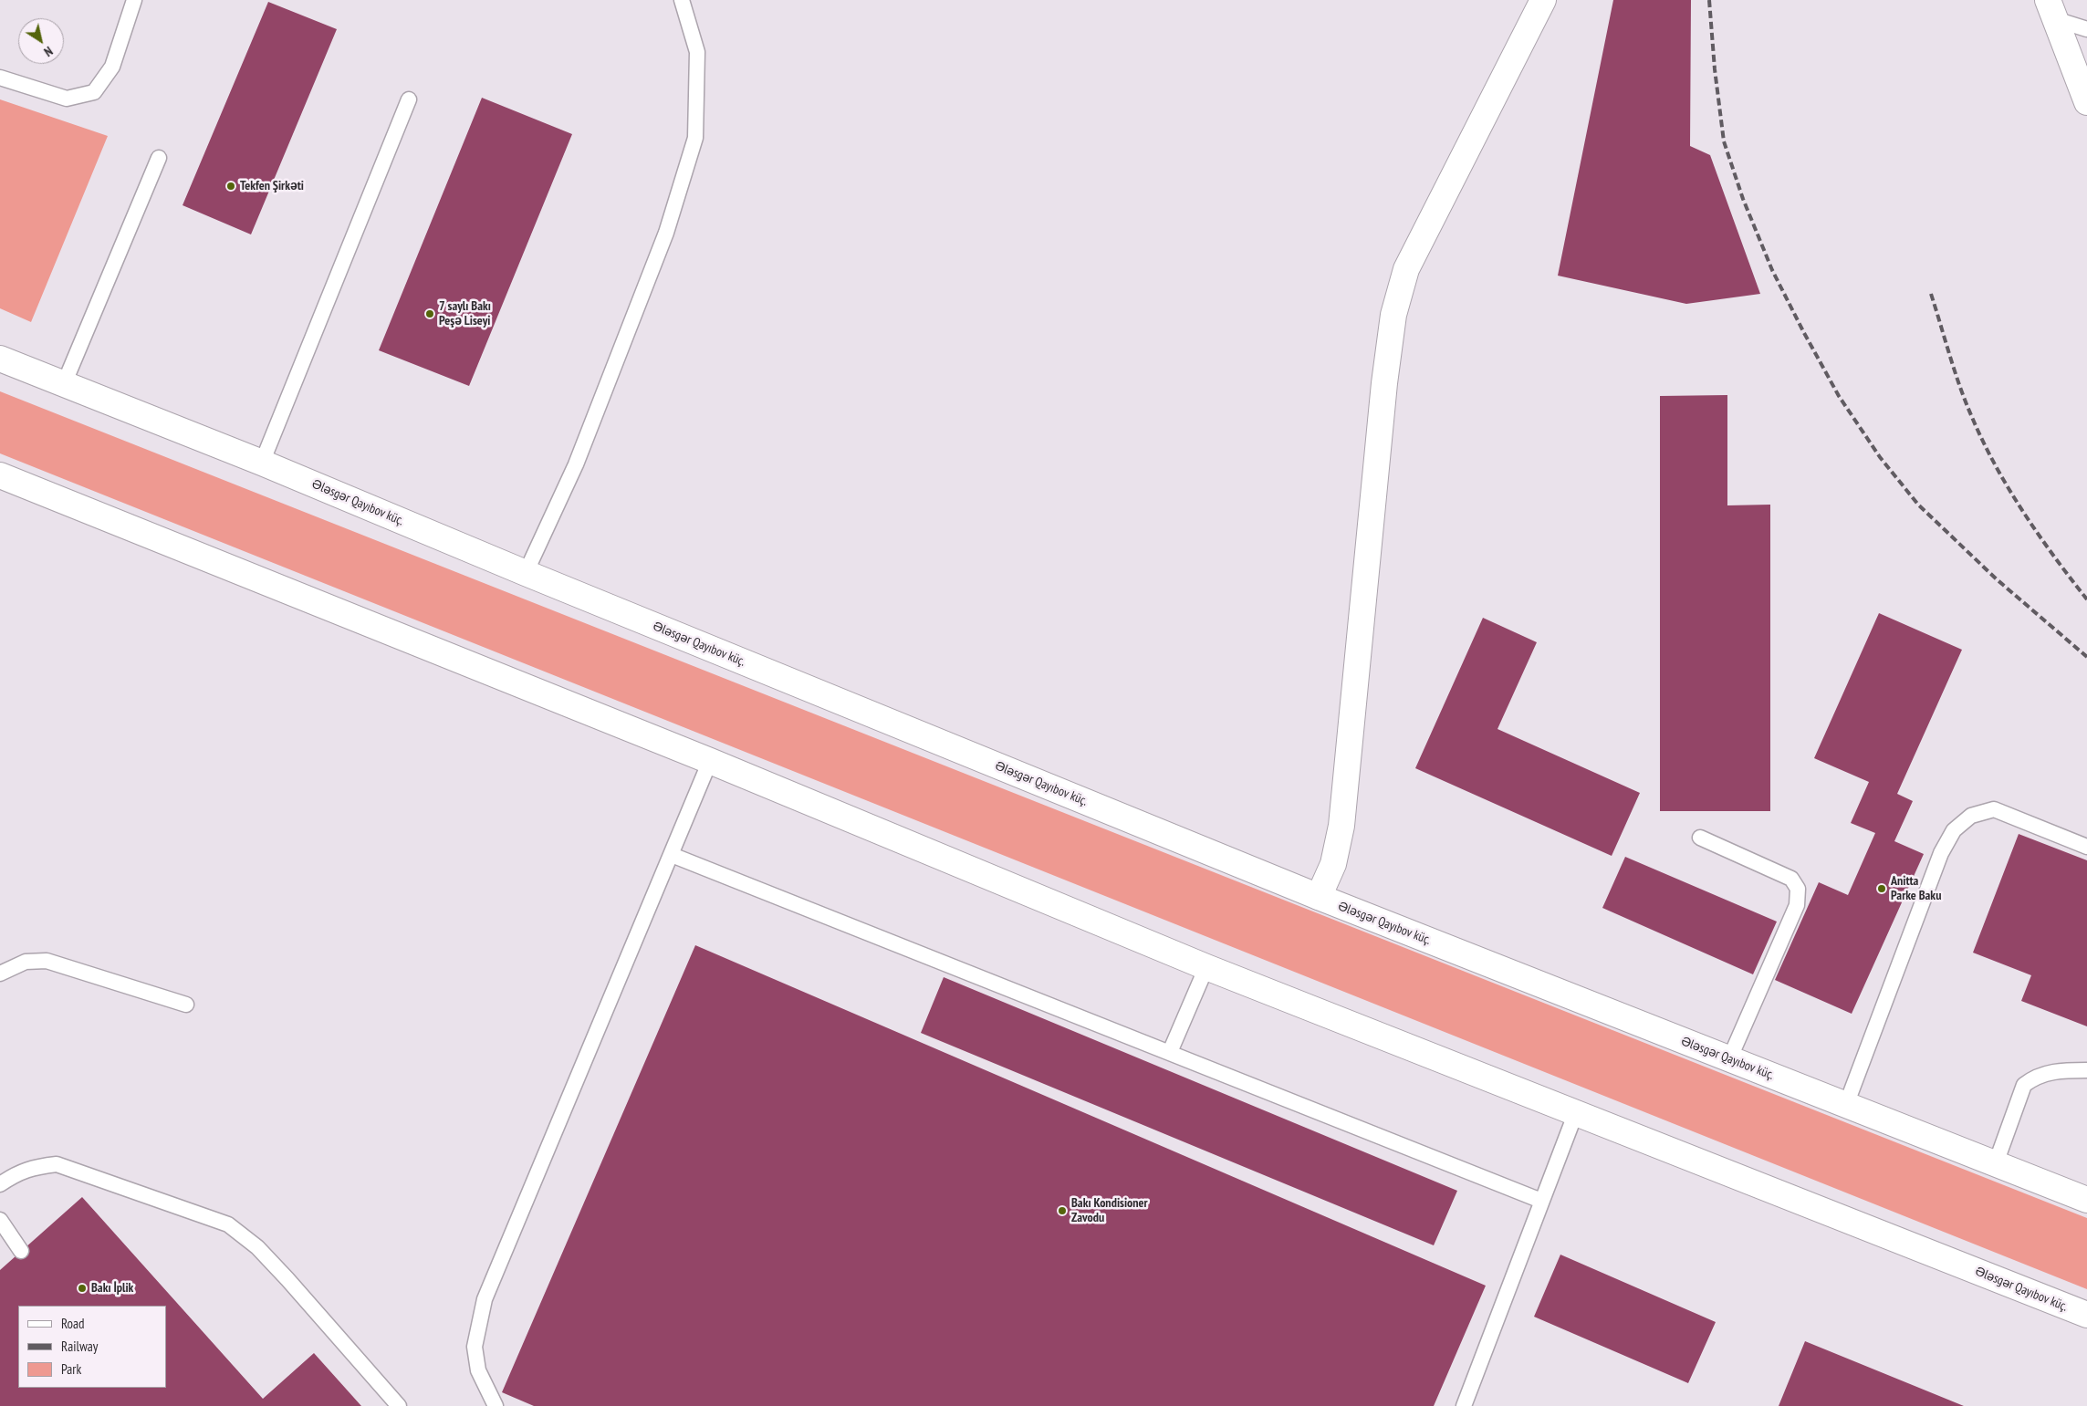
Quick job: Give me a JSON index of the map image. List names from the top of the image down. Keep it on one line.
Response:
{"streets":{"main road":["Ələsgər Qayıbov küç."]},"places":["Tekfen Şirkəti","7 saylı Bakı Peşə Liseyi","Anitta Parke Baku","Bakı Kondisioner Zavodu","Bakı İplik"],"legend":["Road","Railway","Park"],"north":"bottom right"}
